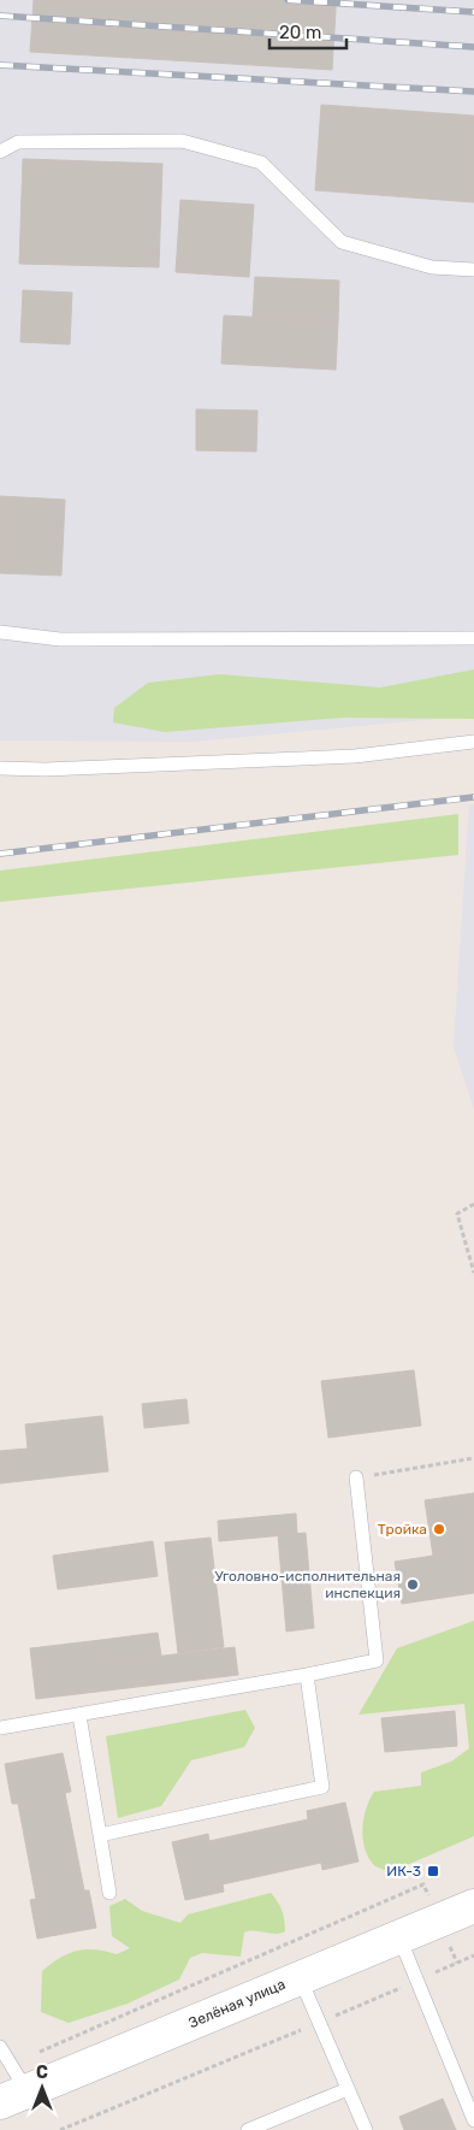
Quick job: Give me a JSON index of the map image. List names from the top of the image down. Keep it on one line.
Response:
{"streets":{"main road":["Зелёная улица"]},"places":{"other":["Тройка","Уголовно-исполнительная инспекция"],"transit":["ИК-3"]},"scale_bar":"20 m","north":"top"}
